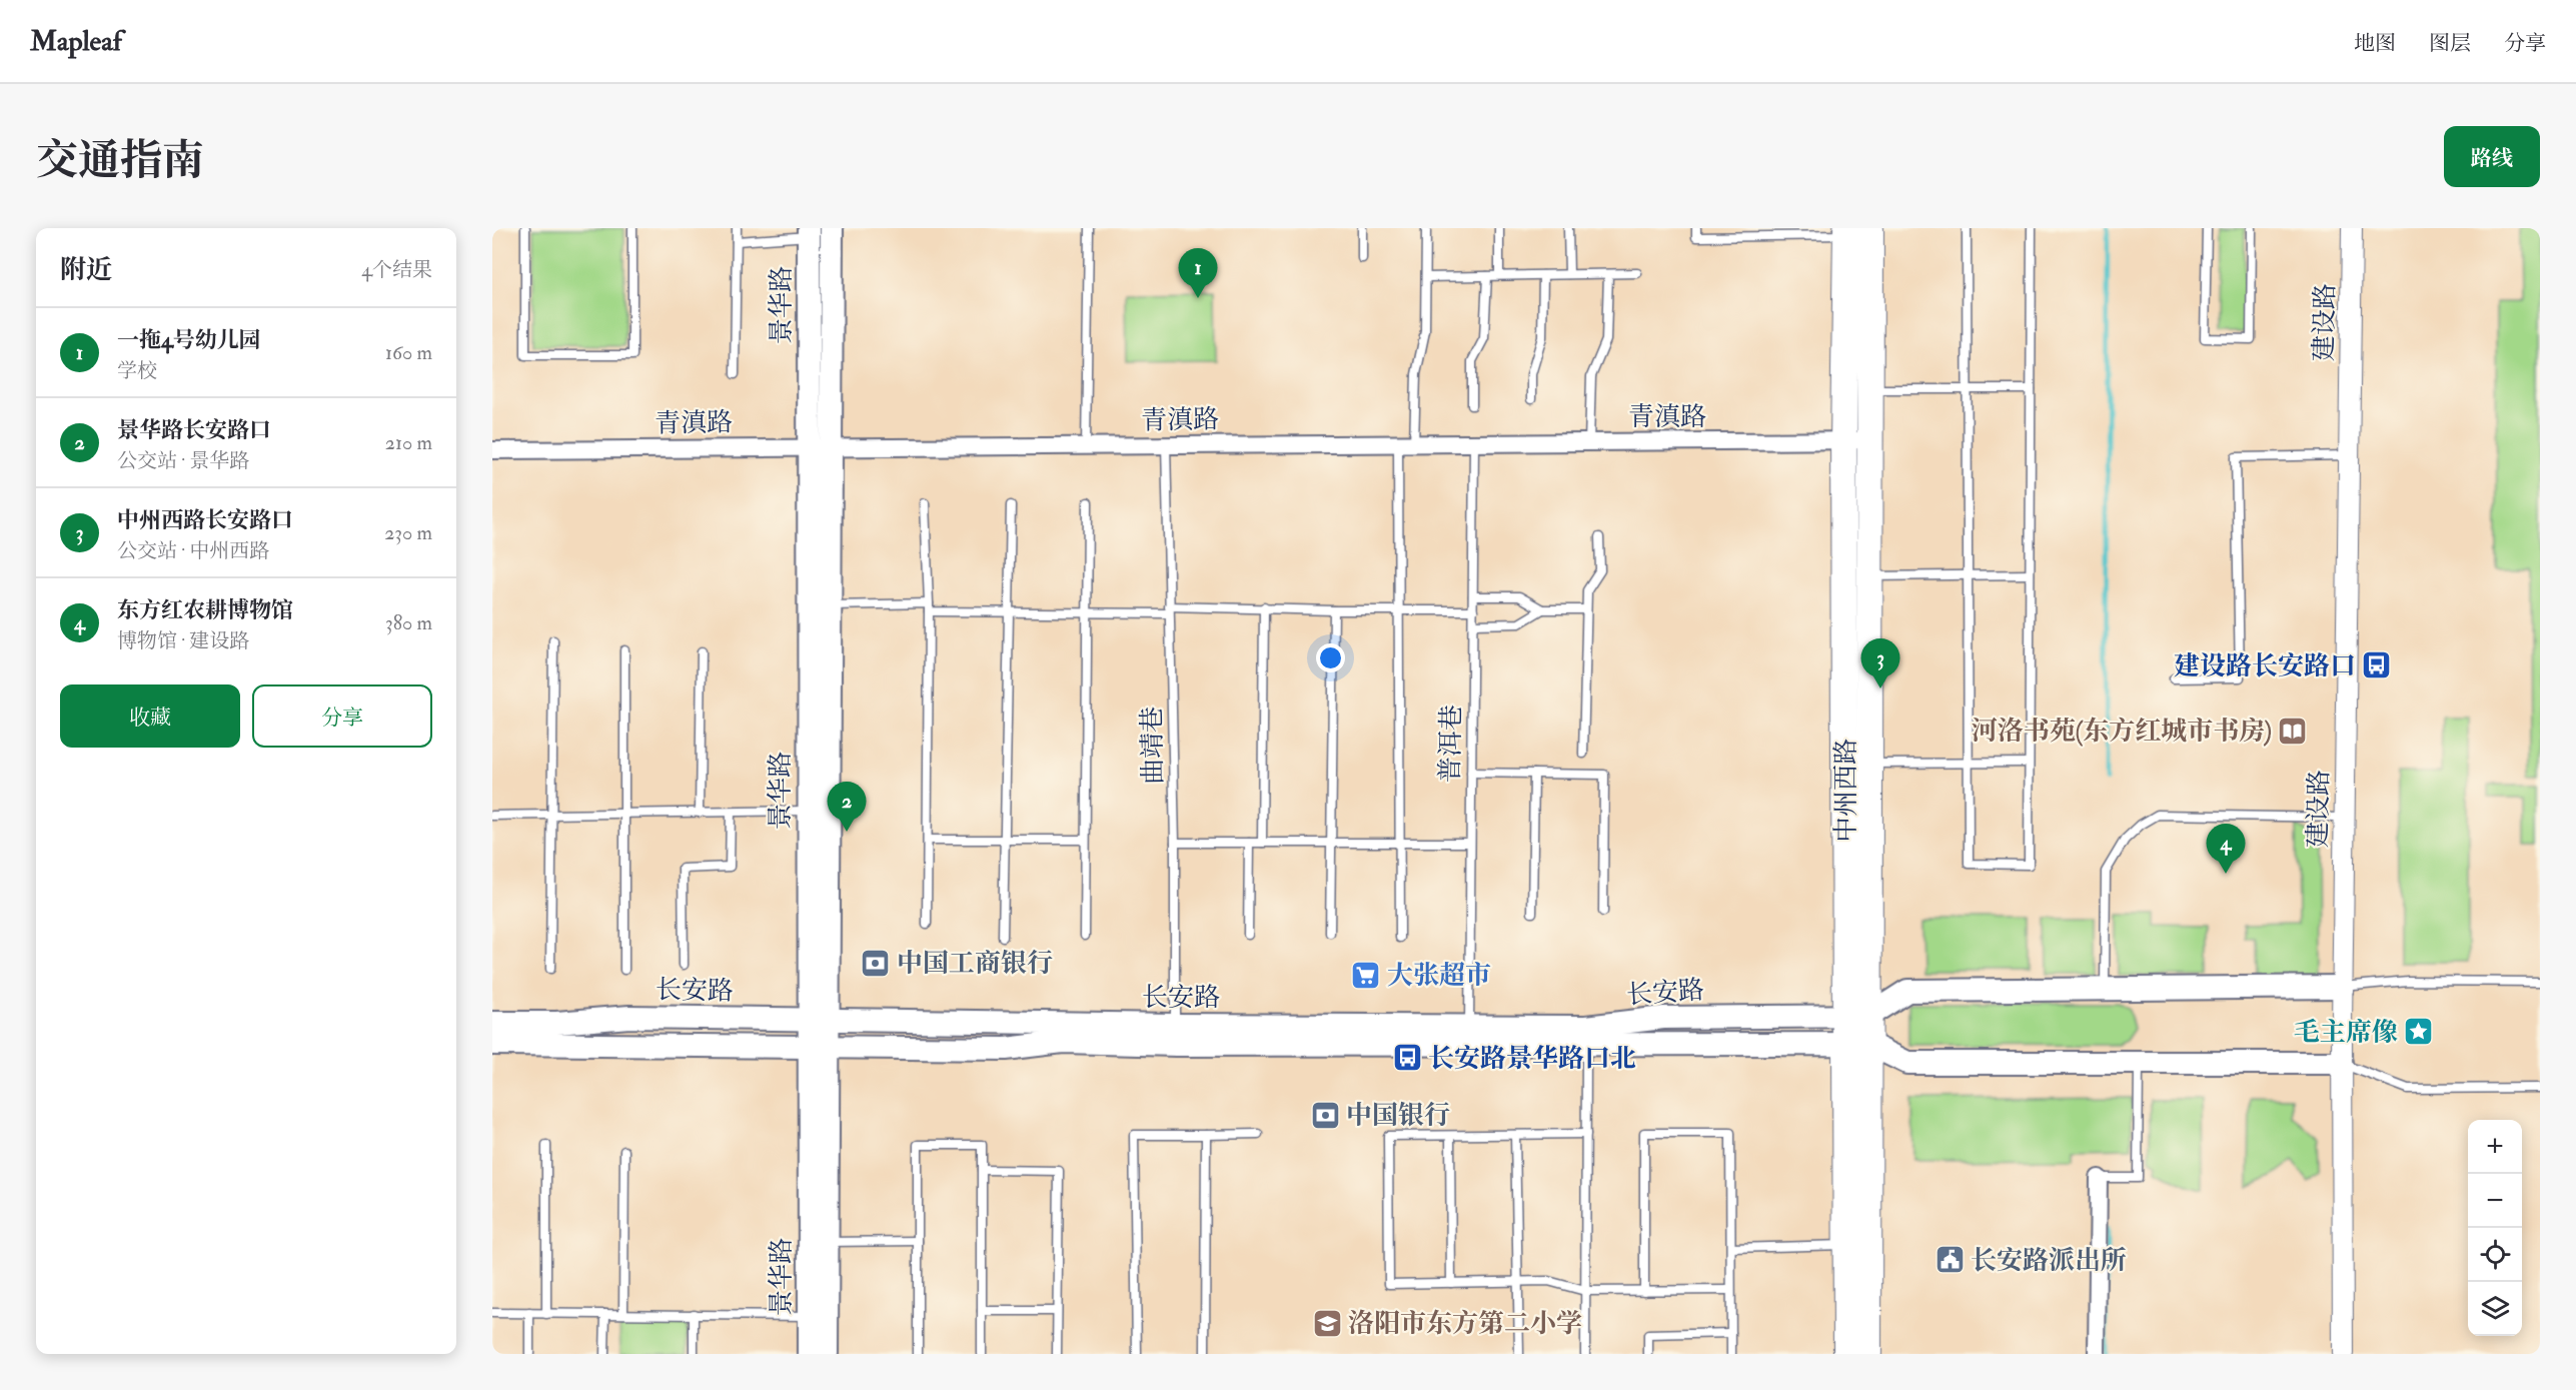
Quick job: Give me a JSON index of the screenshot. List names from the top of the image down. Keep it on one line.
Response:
{"streets":{"main road":["景华路","中州西路","长安路"],"street":["建设路","青滇路"],"lane":["普洱巷","曲靖巷"]},"crossings":[["景华路","青滇路"],["景华路","长安路"],["青滇路","普洱巷"],["青滇路","曲靖巷"],["青滇路","中州西路"],["普洱巷","长安路"],["曲靖巷","长安路"],["中州西路","长安路"]],"places":{"bus stop":["建设路长安路口","长安路景华路口北"],"library":["河洛书苑(东方红城市书房)"],"bank":["中国工商银行","中国银行"],"supermarket":["大张超市"],"place":["毛主席像"],"public building":["长安路派出所"],"school or university":["洛阳市东方第二小学"]},"page":{"header":"Mapleaf","nav":["地图","图层","分享"],"title":"交通指南","buttons":["路线",["收藏","分享"]],"heading":["附近","4个结果"],"pins":["1","3","2","4"],"list":[{"mark":"1","name":"一拖4号幼儿园","note":"学校","value":"160 m"},{"mark":"2","name":"景华路长安路口","note":"公交站 · 景华路","value":"210 m"},{"mark":"3","name":"中州西路长安路口","note":"公交站 · 中州西路","value":"230 m"},{"mark":"4","name":"东方红农耕博物馆","note":"博物馆 · 建设路","value":"380 m"}],"map_buttons":["+","−"]}}
